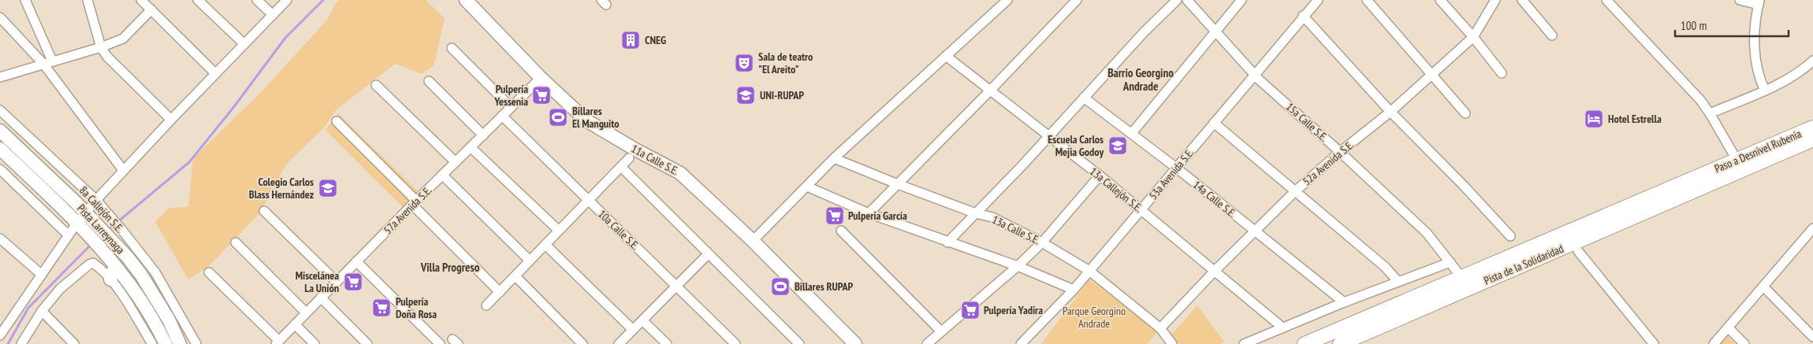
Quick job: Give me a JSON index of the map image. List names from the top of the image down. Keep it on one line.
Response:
{"streets":{"main road":["Paso a Desnivel Rubenia","11a Calle S.E.","Pista Larreynaga","Pista de la Solidaridad"],"street":["15a Calle S.E.","52a Avenida S.E.","53a Avenida S.E.","13a Callejón S.E.","14a Calle S.E.","8a Callejón S.E.","57a Avenida S.E.","10a Calle S.E.","13a Calle S.E."]},"crossings":[["15a Calle S.E.","52a Avenida S.E."],["15a Calle S.E.","53a Avenida S.E."],["15a Calle S.E.","Pista de la Solidaridad"],["Paso a Desnivel Rubenia","Pista de la Solidaridad"],["11a Calle S.E.","57a Avenida S.E."],["52a Avenida S.E.","13a Callejón S.E."],["52a Avenida S.E.","14a Calle S.E."],["52a Avenida S.E.","13a Calle S.E."],["53a Avenida S.E.","13a Callejón S.E."],["53a Avenida S.E.","14a Calle S.E."],["53a Avenida S.E.","13a Calle S.E."],["57a Avenida S.E.","10a Calle S.E."]],"districts":["Barrio Georgino Andrade","Villa Progreso"],"parks":["Parque Georgino Andrade"],"places":{"building":["CNEG"],"theatre":["Sala de teatro \"El Areito\""],"supermarket":["Pulpería Yessenia","Pulpería García","Miscelánea La Unión","Pulpería Doña Rosa","Pulpería Yadira"],"school or university":["UNI-RUPAP","Escuela Carlos Mejia Godoy","Colegio Carlos Blass Hernández"],"sports":["Billares El Manguito","Billares RUPAP"],"hotel":["Hotel Estrella"]},"scale_bar":"100 m"}
